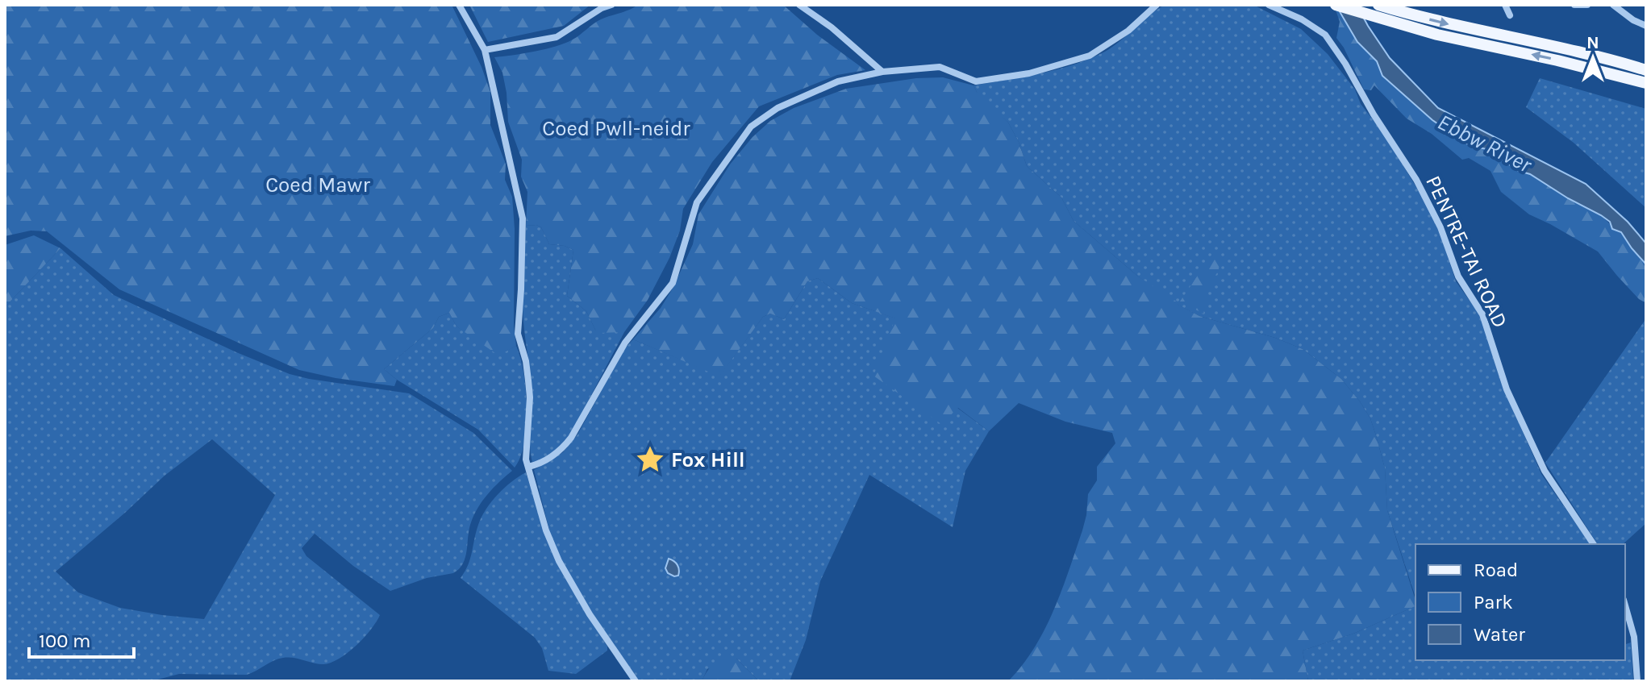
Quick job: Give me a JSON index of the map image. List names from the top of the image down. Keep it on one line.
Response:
{"streets":{"street":["PENTRE-TAI ROAD"]},"water":["Ebbw River"],"parks":["Coed Pwll-neidr","Coed Mawr"],"places":{"place":["Fox Hill"]},"legend":["Road","Park","Water"],"scale_bar":"100 m","north":"top"}
